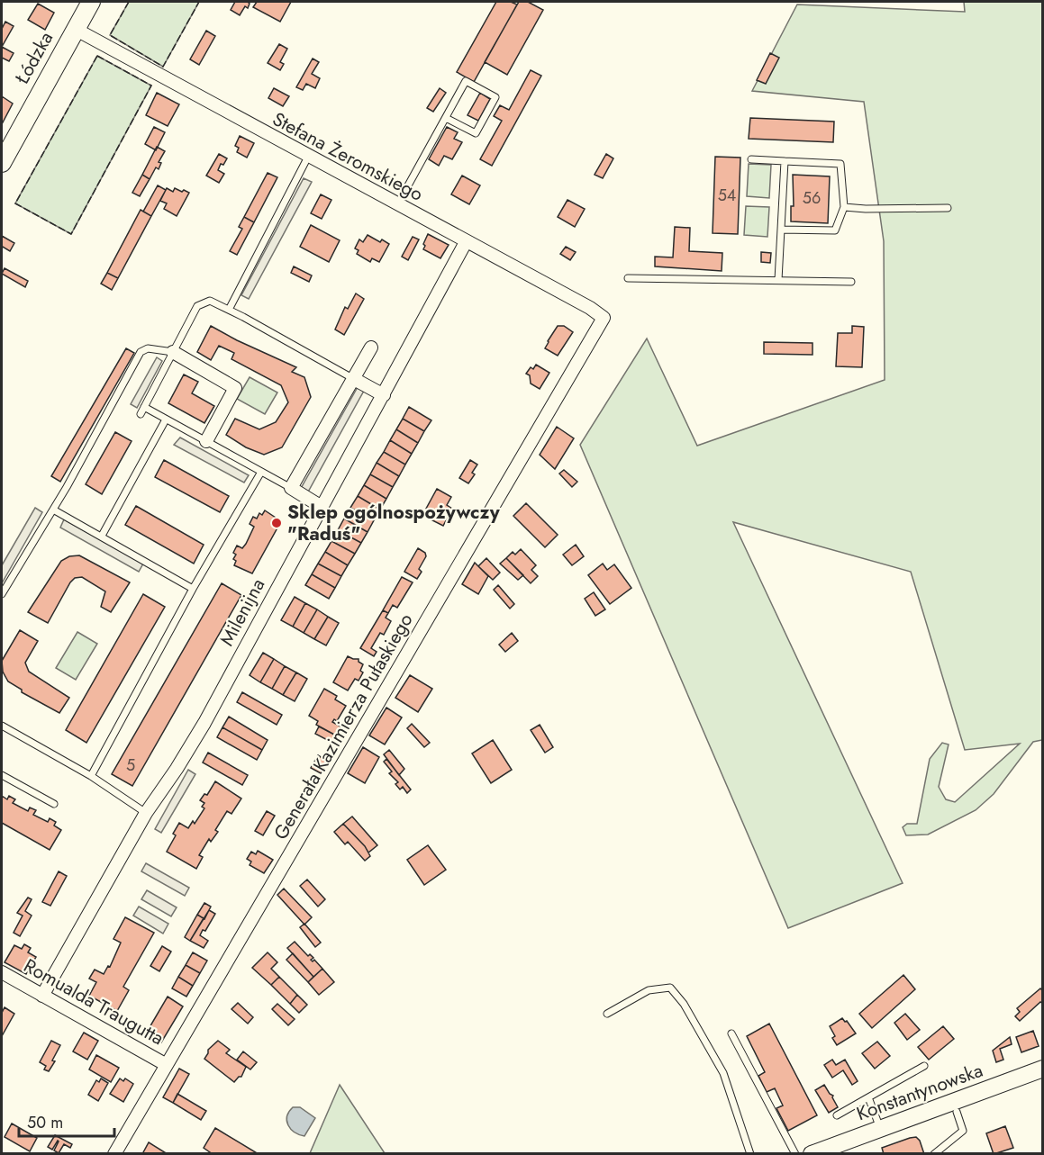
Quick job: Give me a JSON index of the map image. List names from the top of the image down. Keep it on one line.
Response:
{"streets":{"main road":["Łódzka","Konstantynowska"],"street":["Stefana Żeromskiego","Milenijna","Generała Kazimierza Pułaskiego","Romualda Traugutta"]},"crossings":[["Łódzka","Stefana Żeromskiego"],["Stefana Żeromskiego","Milenijna"],["Stefana Żeromskiego","Generała Kazimierza Pułaskiego"],["Milenijna","Romualda Traugutta"],["Generała Kazimierza Pułaskiego","Romualda Traugutta"]],"places":["Sklep ogólnospożywczy \"Raduś\""],"house_numbers":["54","56","5"],"scale_bar":"50 m"}
